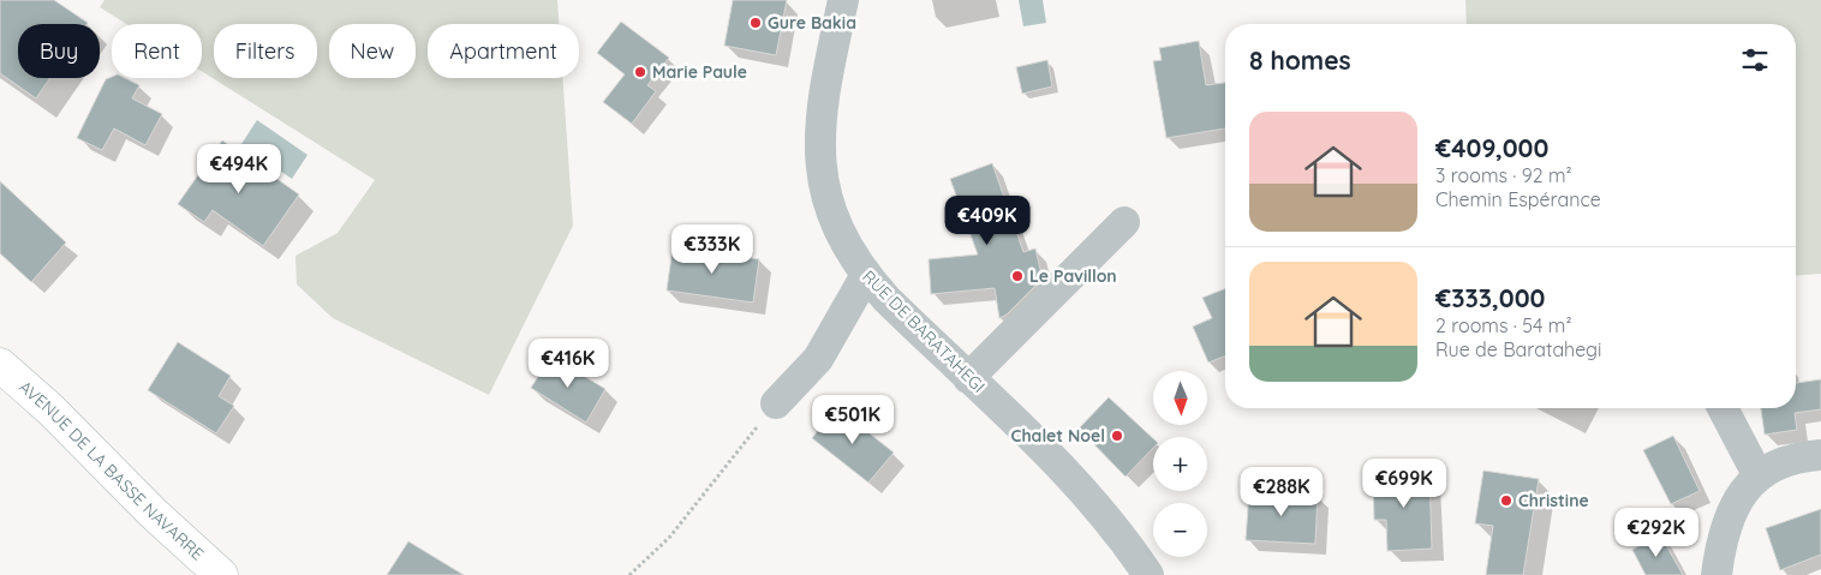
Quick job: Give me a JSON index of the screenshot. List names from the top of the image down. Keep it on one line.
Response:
{"streets":{"street":["RUE DE BARATAHEGI","AVENUE DE LA BASSE NAVARRE"]},"places":["Gure Bakia","Marie Paule","Le Pavillon","Chalet Noel","Christine"],"north":"bottom","page":{"chip":["Buy","Rent","Filters","New","Apartment"],"heading":"8 homes","list":[{"name":"€409,000","note":"3 rooms · 92 m² · Chemin Espérance"},{"name":"€333,000","note":"2 rooms · 54 m² · Rue de Baratahegi"}],"price":["€494K","€409K","€333K","€416K","€501K","€699K","€288K","€292K"],"map_buttons":["+","−"]}}
